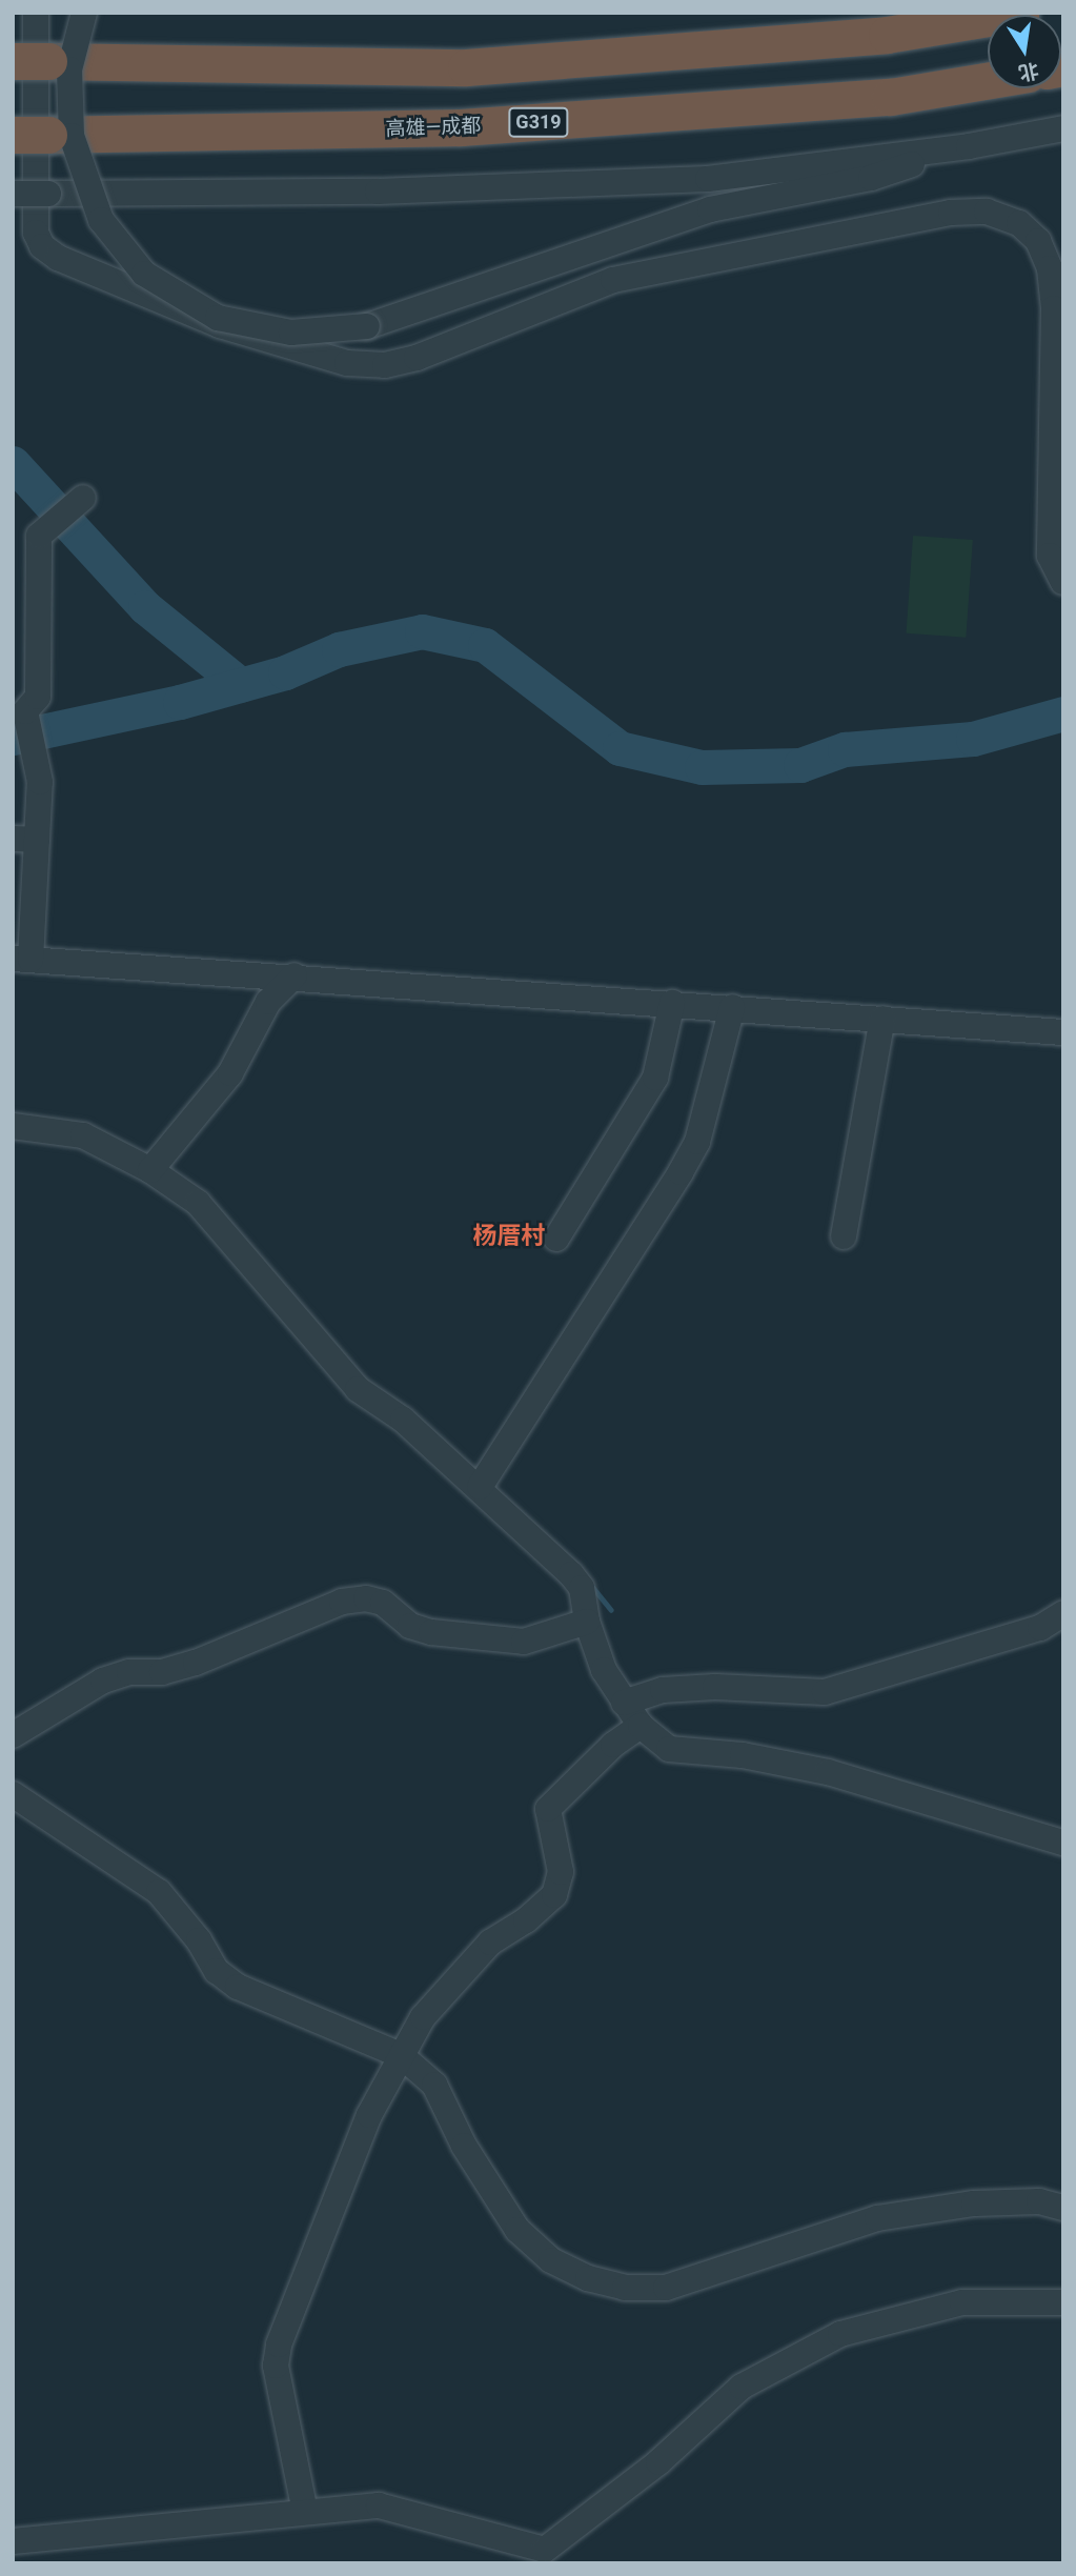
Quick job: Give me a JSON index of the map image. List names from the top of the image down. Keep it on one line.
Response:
{"streets":{"highway":["G319","高雄—成都"]},"districts":["杨厝村"],"north":"bottom"}
